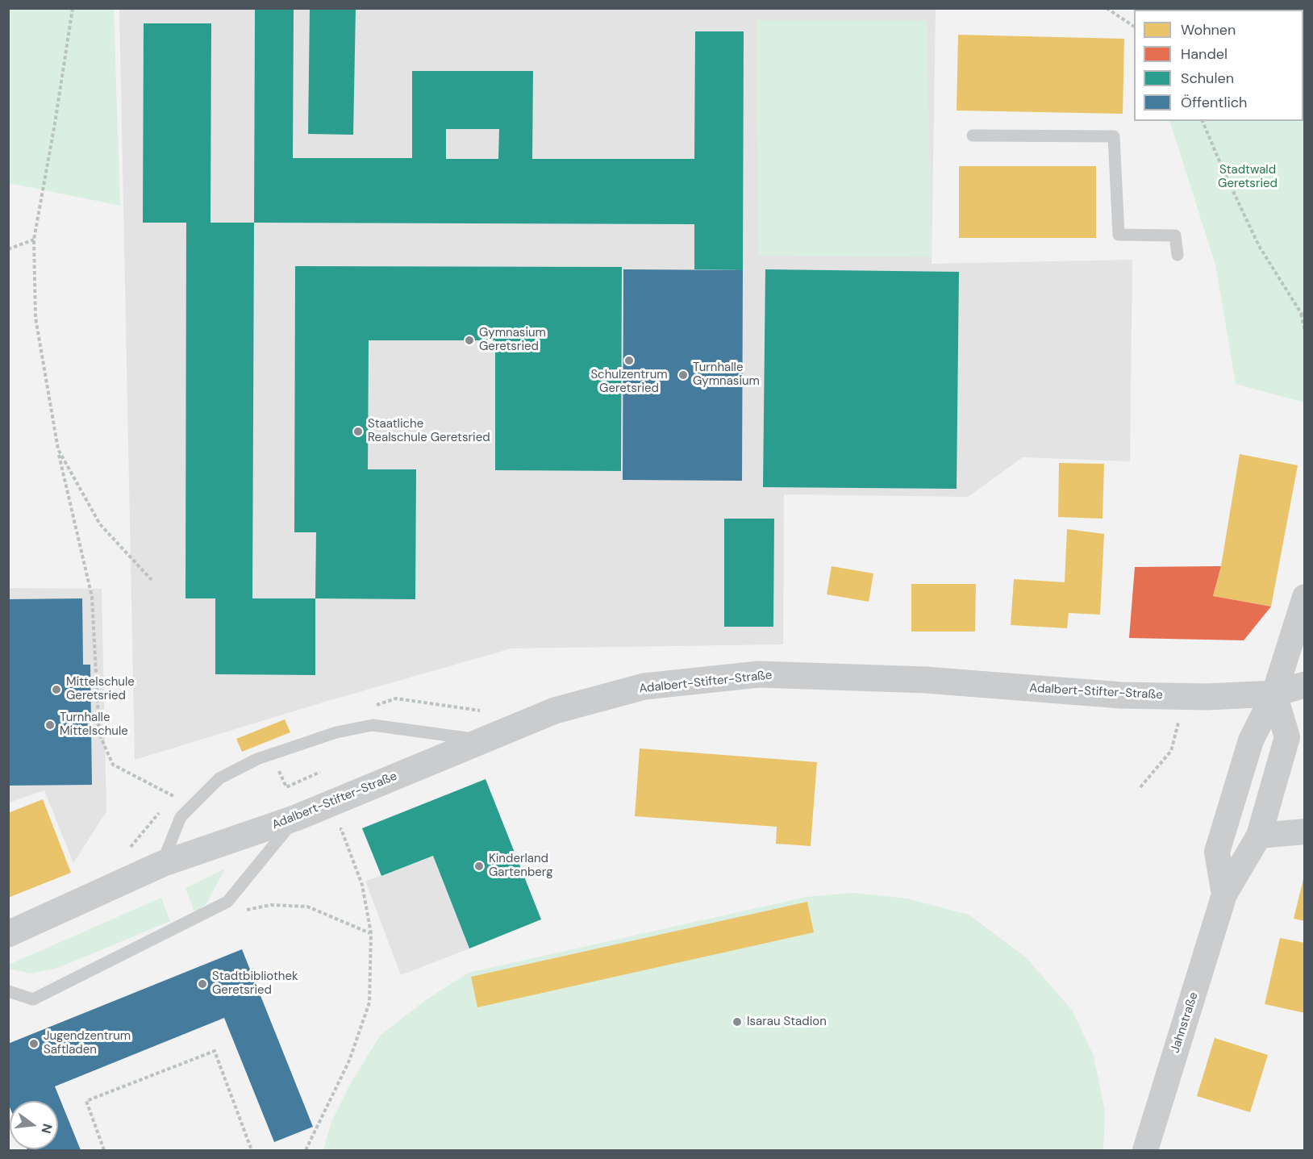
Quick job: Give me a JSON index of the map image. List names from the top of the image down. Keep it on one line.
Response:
{"streets":{"street":["Adalbert-Stifter-Straße","Jahnstraße"]},"crossings":[["Adalbert-Stifter-Straße","Jahnstraße"]],"parks":["Stadtwald Geretsried"],"places":["Gymnasium Geretsried","Schulzentrum Geretsried","Turnhalle Gymnasium","Staatliche Realschule Geretsried","Mittelschule Geretsried","Turnhalle Mittelschule","Kinderland Gartenberg","Stadtbibliothek Geretsried","Isarau Stadion","Jugendzentrum Saftladen"],"legend":["Wohnen","Handel","Schulen","Öffentlich"],"north":"right"}
